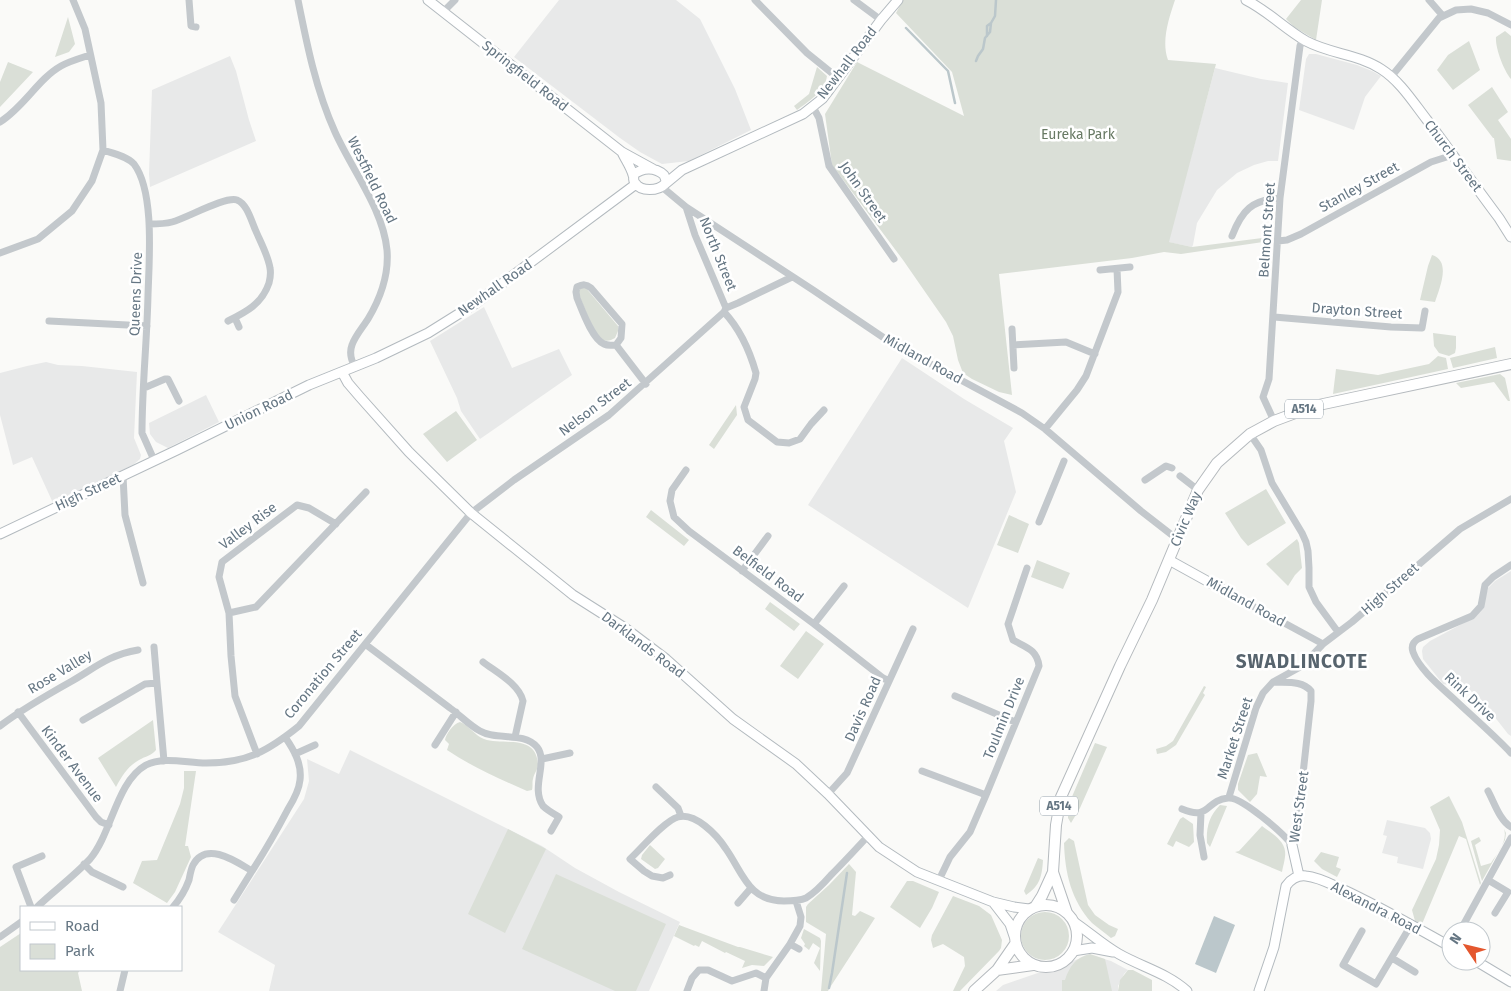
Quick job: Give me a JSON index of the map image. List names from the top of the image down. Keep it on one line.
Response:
{"streets":{"main road":["A514","Civic Way"],"street":["Newhall Road","Springfield Road","Church Street","Westfield Road","Stanley Street","John Street","Belmont Street","North Street","Queens Drive","Drayton Street","Midland Road","Nelson Street","Union Road","High Street","Valley Rise","Belfield Road","Darklands Road","Rose Valley","Coronation Street","Rink Drive","Davis Road","Toulmin Drive","Market Street","Kinder Avenue","West Street","Alexandra Road"]},"crossings":[["Newhall Road","Springfield Road"],["Newhall Road","Westfield Road"],["Newhall Road","John Street"],["Newhall Road","Midland Road"],["Newhall Road","Union Road"],["Newhall Road","Darklands Road"],["Church Street","Stanley Street"],["Church Street","Belmont Street"],["Stanley Street","Belmont Street"],["Belmont Street","Drayton Street"],["Belmont Street","Civic Way"],["North Street","Midland Road"],["North Street","Nelson Street"],["Queens Drive","High Street"],["Midland Road","Nelson Street"],["Midland Road","High Street"],["Midland Road","Civic Way"],["Nelson Street","Darklands Road"],["Nelson Street","Coronation Street"],["Union Road","High Street"],["Union Road","Darklands Road"],["High Street","Market Street"],["High Street","West Street"],["Civic Way","Darklands Road"],["Valley Rise","Coronation Street"],["Belfield Road","Davis Road"],["Darklands Road","Coronation Street"],["Darklands Road","Davis Road"],["Darklands Road","Toulmin Drive"],["Rose Valley","Kinder Avenue"],["Coronation Street","Kinder Avenue"],["Market Street","West Street"],["West Street","Alexandra Road"]],"districts":["SWADLINCOTE"],"parks":["Eureka Park"],"legend":["Road","Park"],"north":"top left"}
